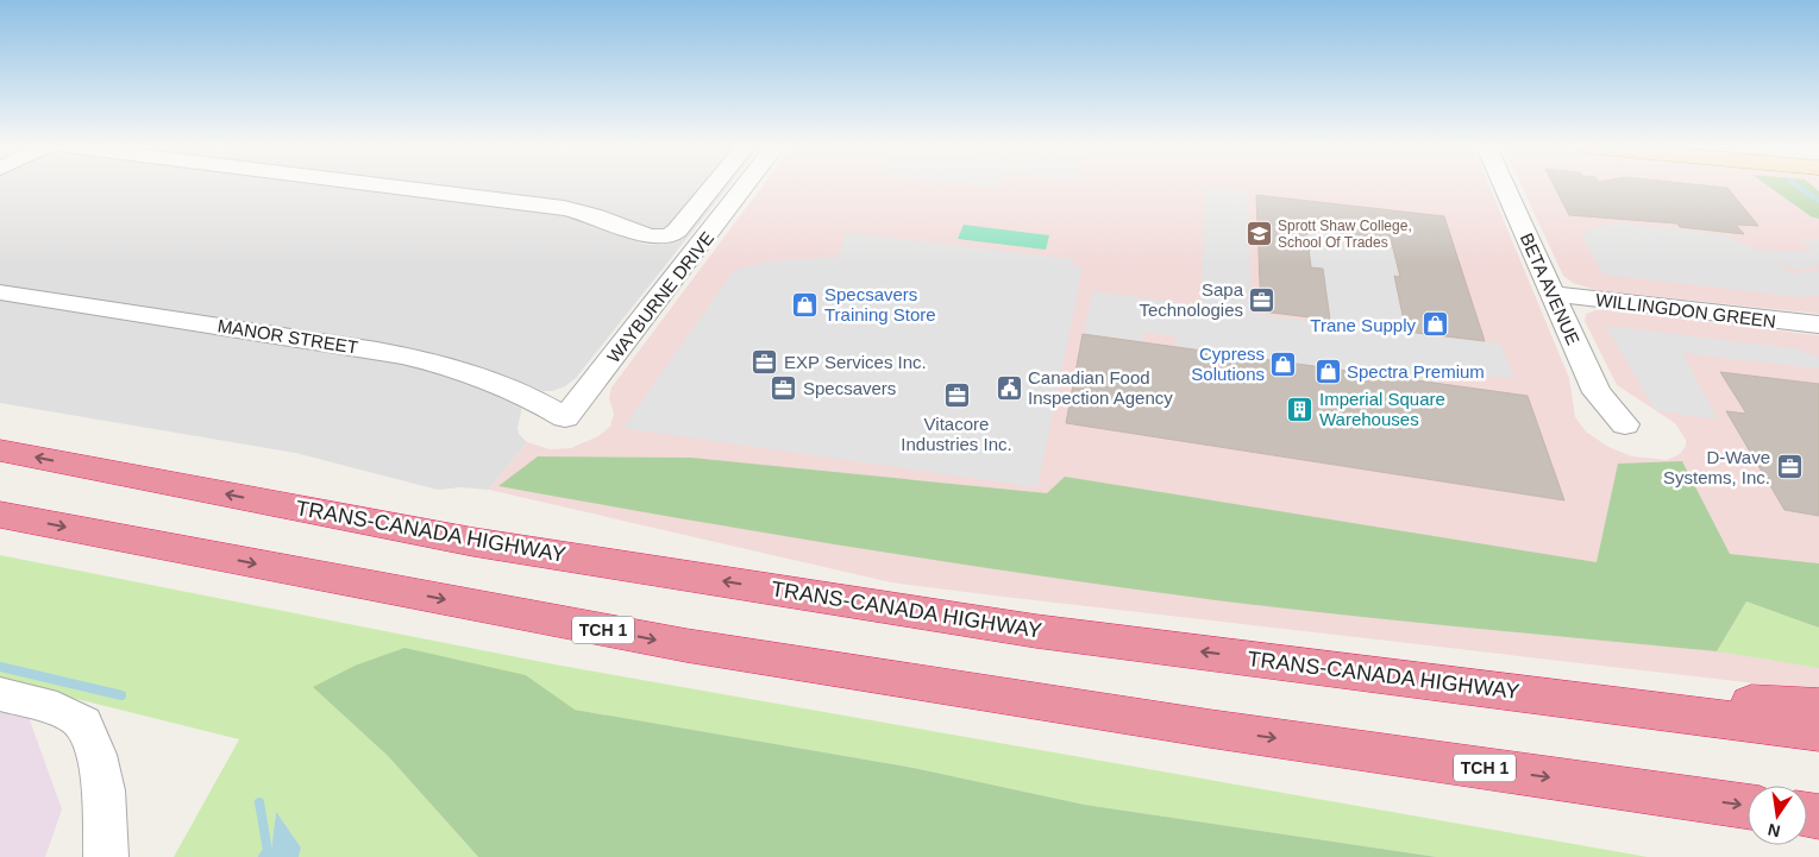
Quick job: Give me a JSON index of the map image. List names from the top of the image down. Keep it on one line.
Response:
{"streets":{"highway":["TRANS-CANADA HIGHWAY","TCH 1"],"street":["BETA AVENUE","WAYBURNE DRIVE","WILLINGDON GREEN","MANOR STREET"]},"crossings":[["BETA AVENUE","WILLINGDON GREEN"],["WAYBURNE DRIVE","MANOR STREET"]],"places":{"school or university":["Sprott Shaw College, School Of Trades"],"office":["Sapa Technologies","EXP Services Inc.","Specsavers","Vitacore Industries Inc.","D-Wave Systems, Inc."],"shop":["Specsavers Training Store","Trane Supply","Cypress Solutions","Spectra Premium"],"public building":["Canadian Food Inspection Agency"],"building":["Imperial Square Warehouses"]},"north":"bottom"}
